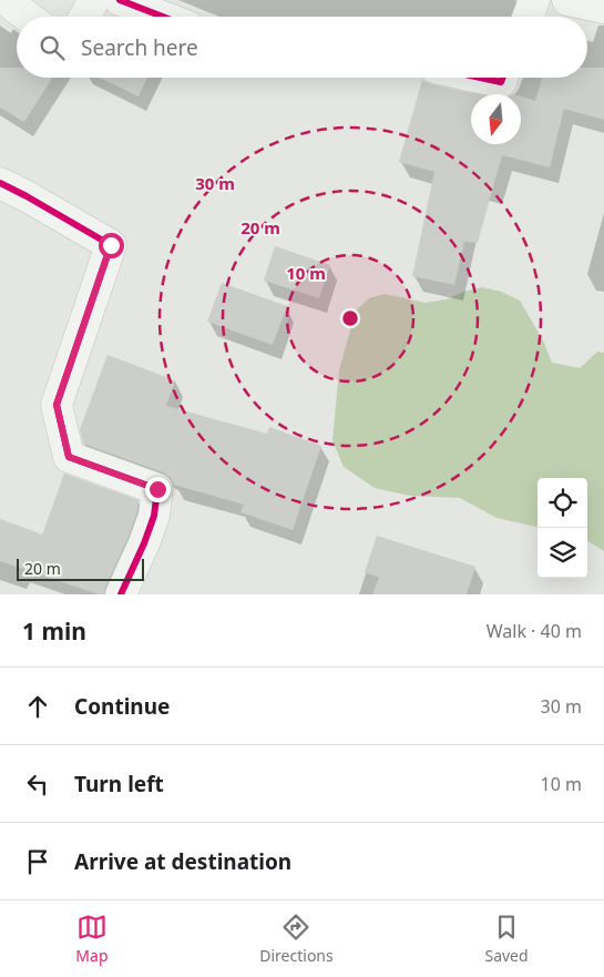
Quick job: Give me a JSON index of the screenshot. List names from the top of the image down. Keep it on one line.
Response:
{"scale_bar":"20 m","north":"bottom","page":{"search":"Search here","scale":"20 m","heading":["1 min","Walk · 40 m"],"list":[["Continue","30 m"],["Turn left","10 m"],"Arrive at destination"],"nav":["Map","Directions","Saved"]},"rings":["30 m","20 m","10 m"]}
